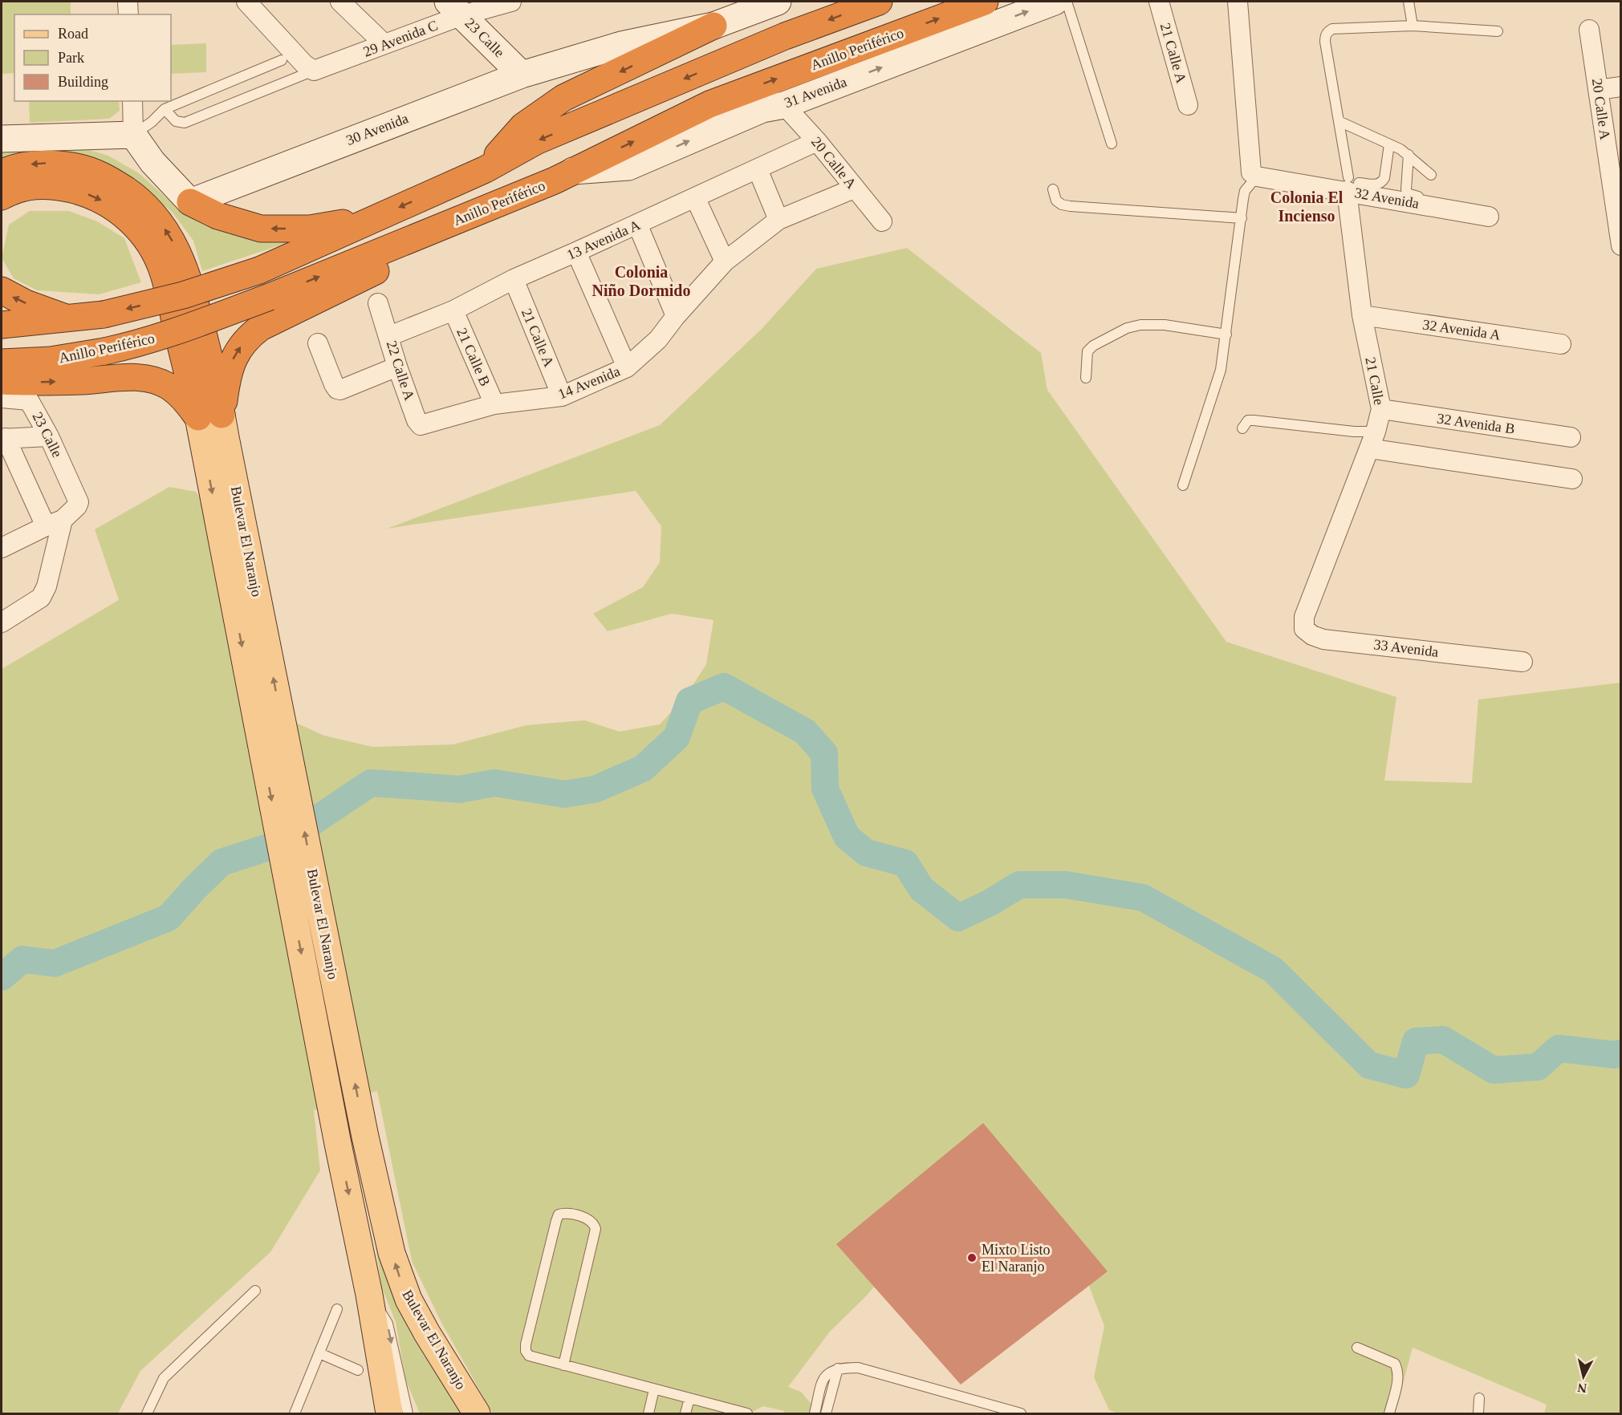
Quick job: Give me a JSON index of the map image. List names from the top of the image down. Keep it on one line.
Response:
{"streets":{"highway":["Anillo Periférico"],"main road":["Bulevar El Naranjo"],"street":["23 Calle","29 Avenida C","21 Calle A","31 Avenida","20 Calle A","30 Avenida","32 Avenida","13 Avenida A","32 Avenida A","21 Calle B","22 Calle A","21 Calle","14 Avenida","32 Avenida B","33 Avenida"]},"crossings":[["23 Calle","29 Avenida C"],["23 Calle","30 Avenida"],["Anillo Periférico","31 Avenida"],["21 Calle A","13 Avenida A"],["21 Calle A","14 Avenida"],["31 Avenida","20 Calle A"],["20 Calle A","13 Avenida A"],["20 Calle A","14 Avenida"],["32 Avenida","21 Calle"],["13 Avenida A","21 Calle B"],["13 Avenida A","22 Calle A"],["32 Avenida A","21 Calle"],["21 Calle B","14 Avenida"],["22 Calle A","14 Avenida"],["21 Calle","32 Avenida B"],["21 Calle","33 Avenida"]],"one_way":["31 Avenida"],"districts":["Colonia El Incienso","Colonia Niño Dormido"],"places":["Mixto Listo El Naranjo"],"legend":["Road","Park","Building"],"north":"bottom"}
